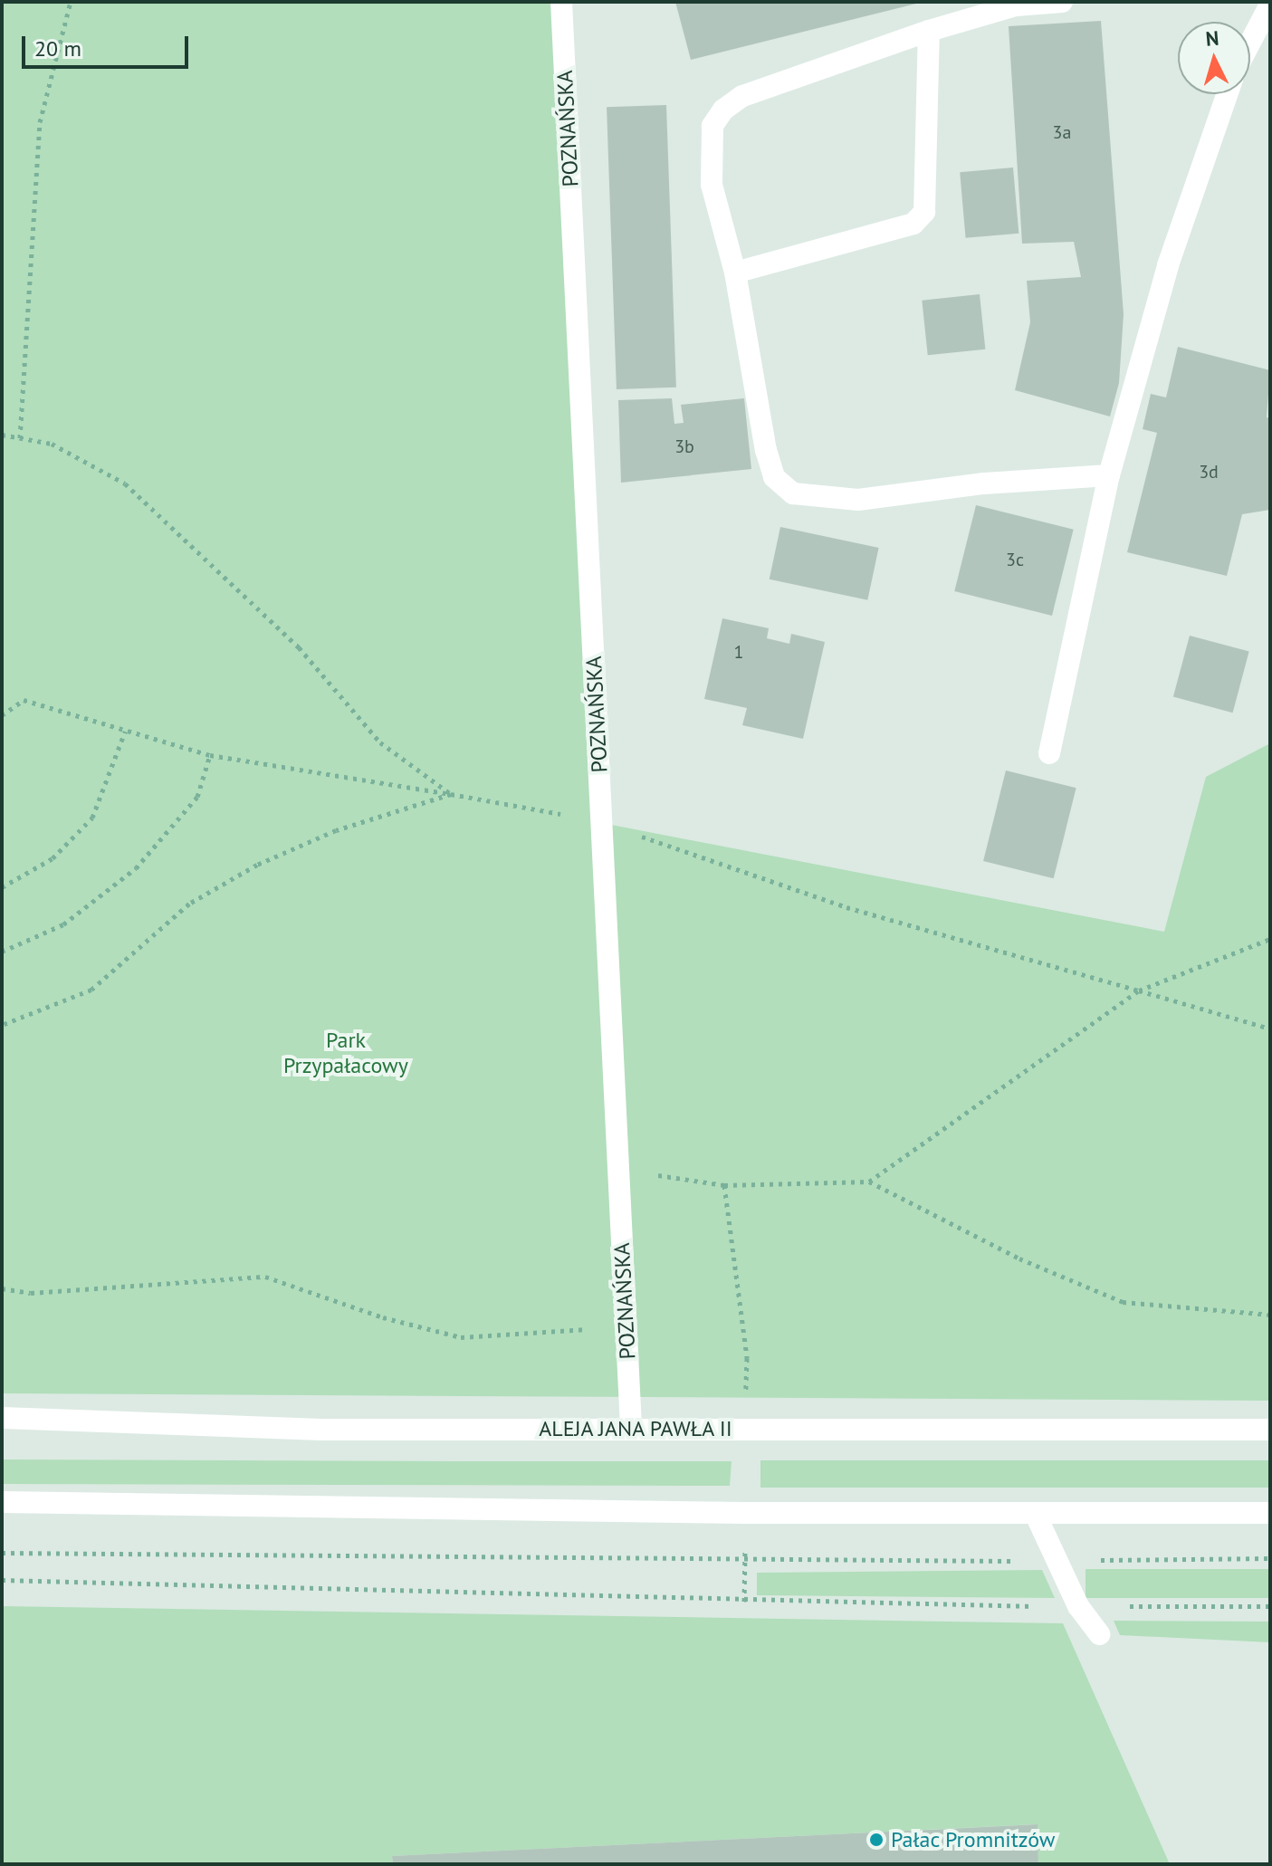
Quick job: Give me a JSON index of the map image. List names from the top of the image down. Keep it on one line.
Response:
{"streets":{"street":["POZNAŃSKA","ALEJA JANA PAWŁA II"]},"crossings":[["POZNAŃSKA","ALEJA JANA PAWŁA II"]],"parks":["Park Przypałacowy"],"places":["Pałac Promnitzów"],"house_numbers":["3a","3b","3d","3c","1"],"scale_bar":"20 m","north":"top"}
